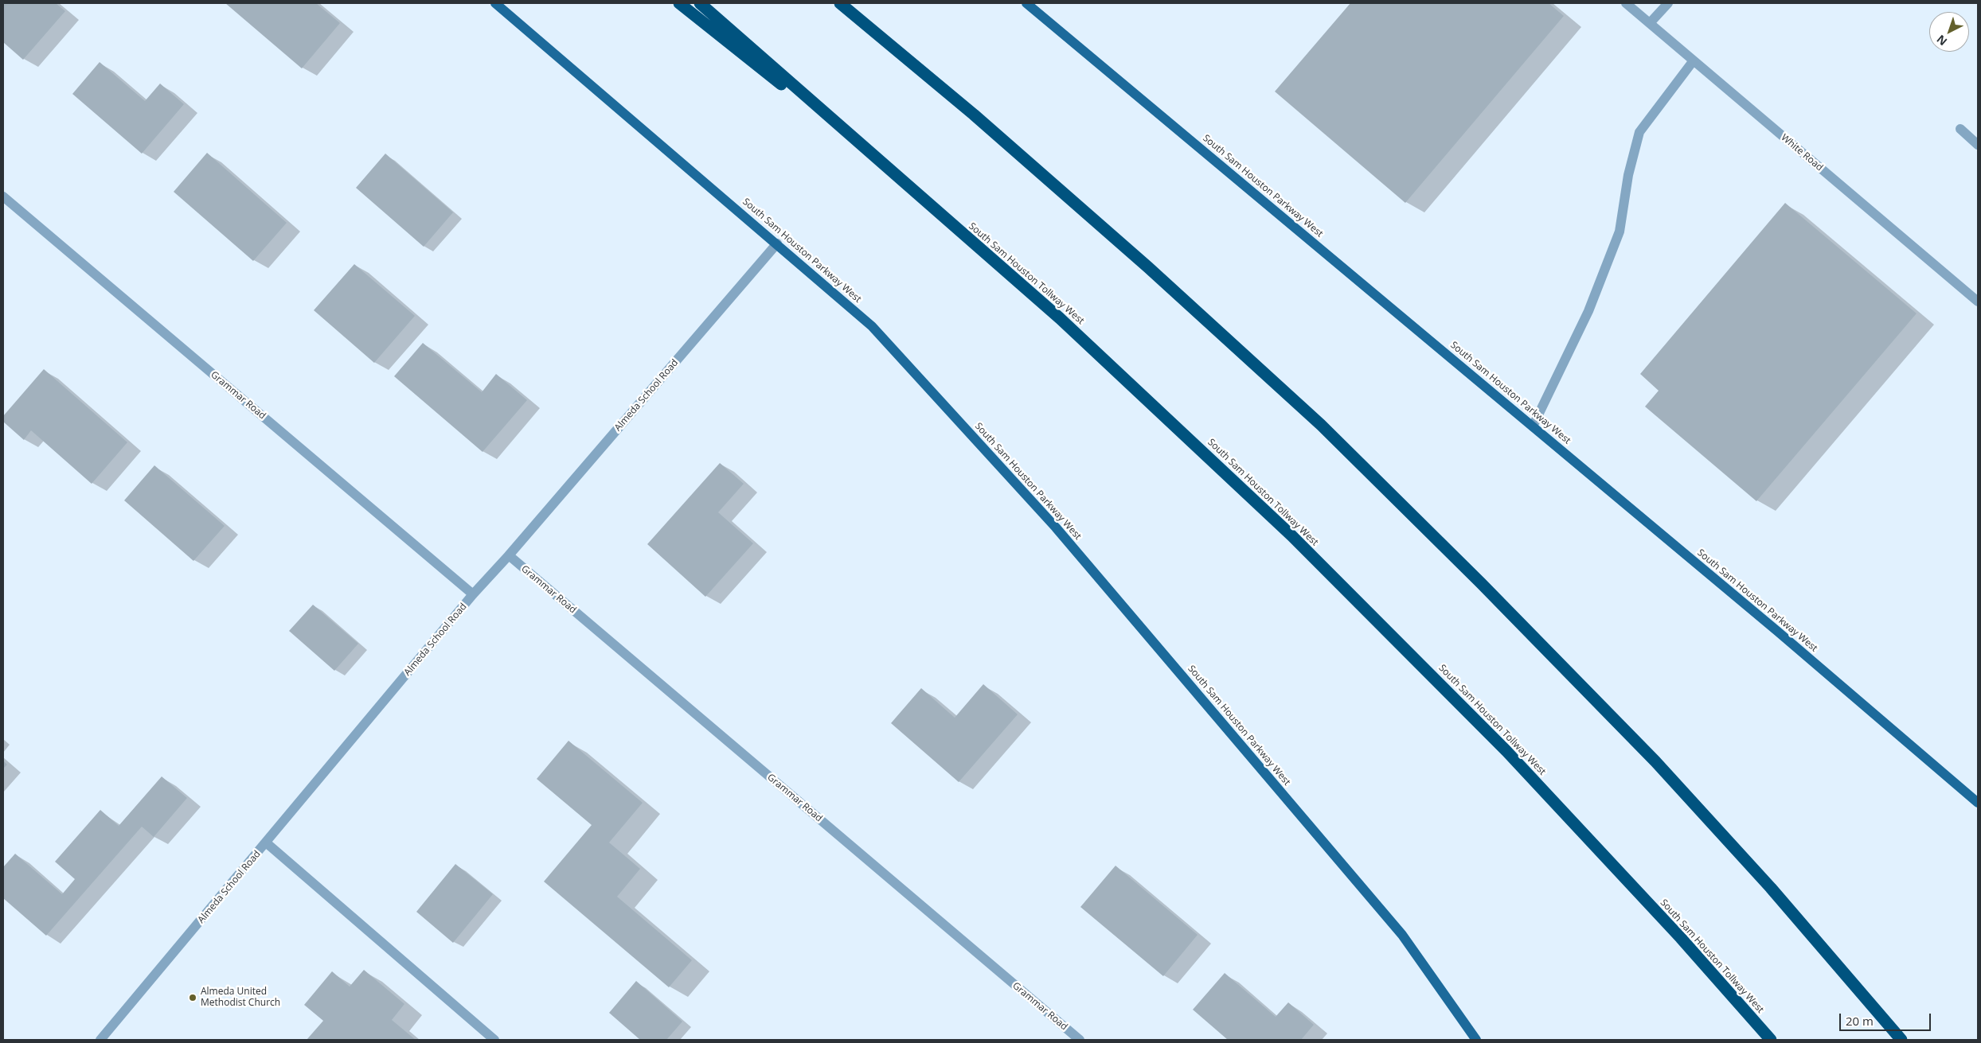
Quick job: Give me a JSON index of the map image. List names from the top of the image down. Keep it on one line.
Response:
{"streets":{"highway":["South Sam Houston Tollway West"],"main road":["South Sam Houston Parkway West"],"street":["White Road","Grammar Road","Almeda School Road"]},"crossings":[["South Sam Houston Parkway West","Almeda School Road"],["Grammar Road","Almeda School Road"]],"places":["Almeda United Methodist Church"],"scale_bar":"20 m","north":"bottom left"}
